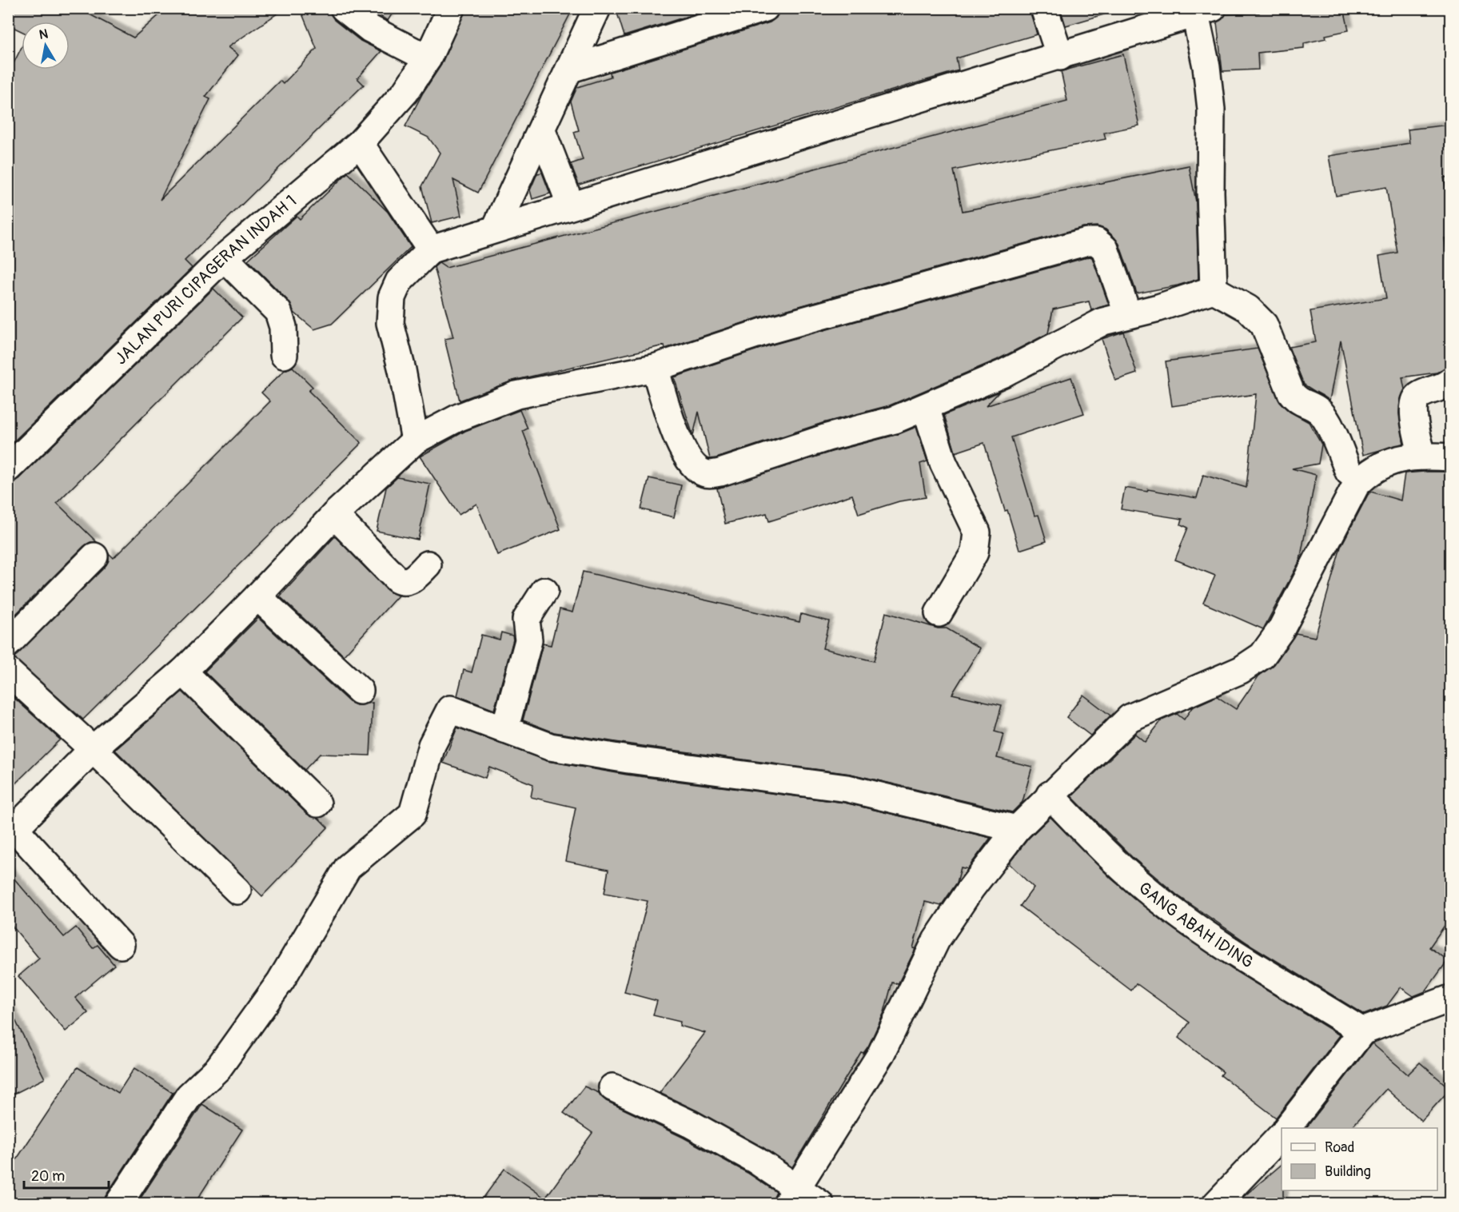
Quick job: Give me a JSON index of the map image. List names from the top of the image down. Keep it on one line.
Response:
{"streets":{"street":["JALAN PURI CIPAGERAN INDAH 1","GANG ABAH IDING"]},"legend":["Road","Building"],"scale_bar":"20 m","north":"top"}
